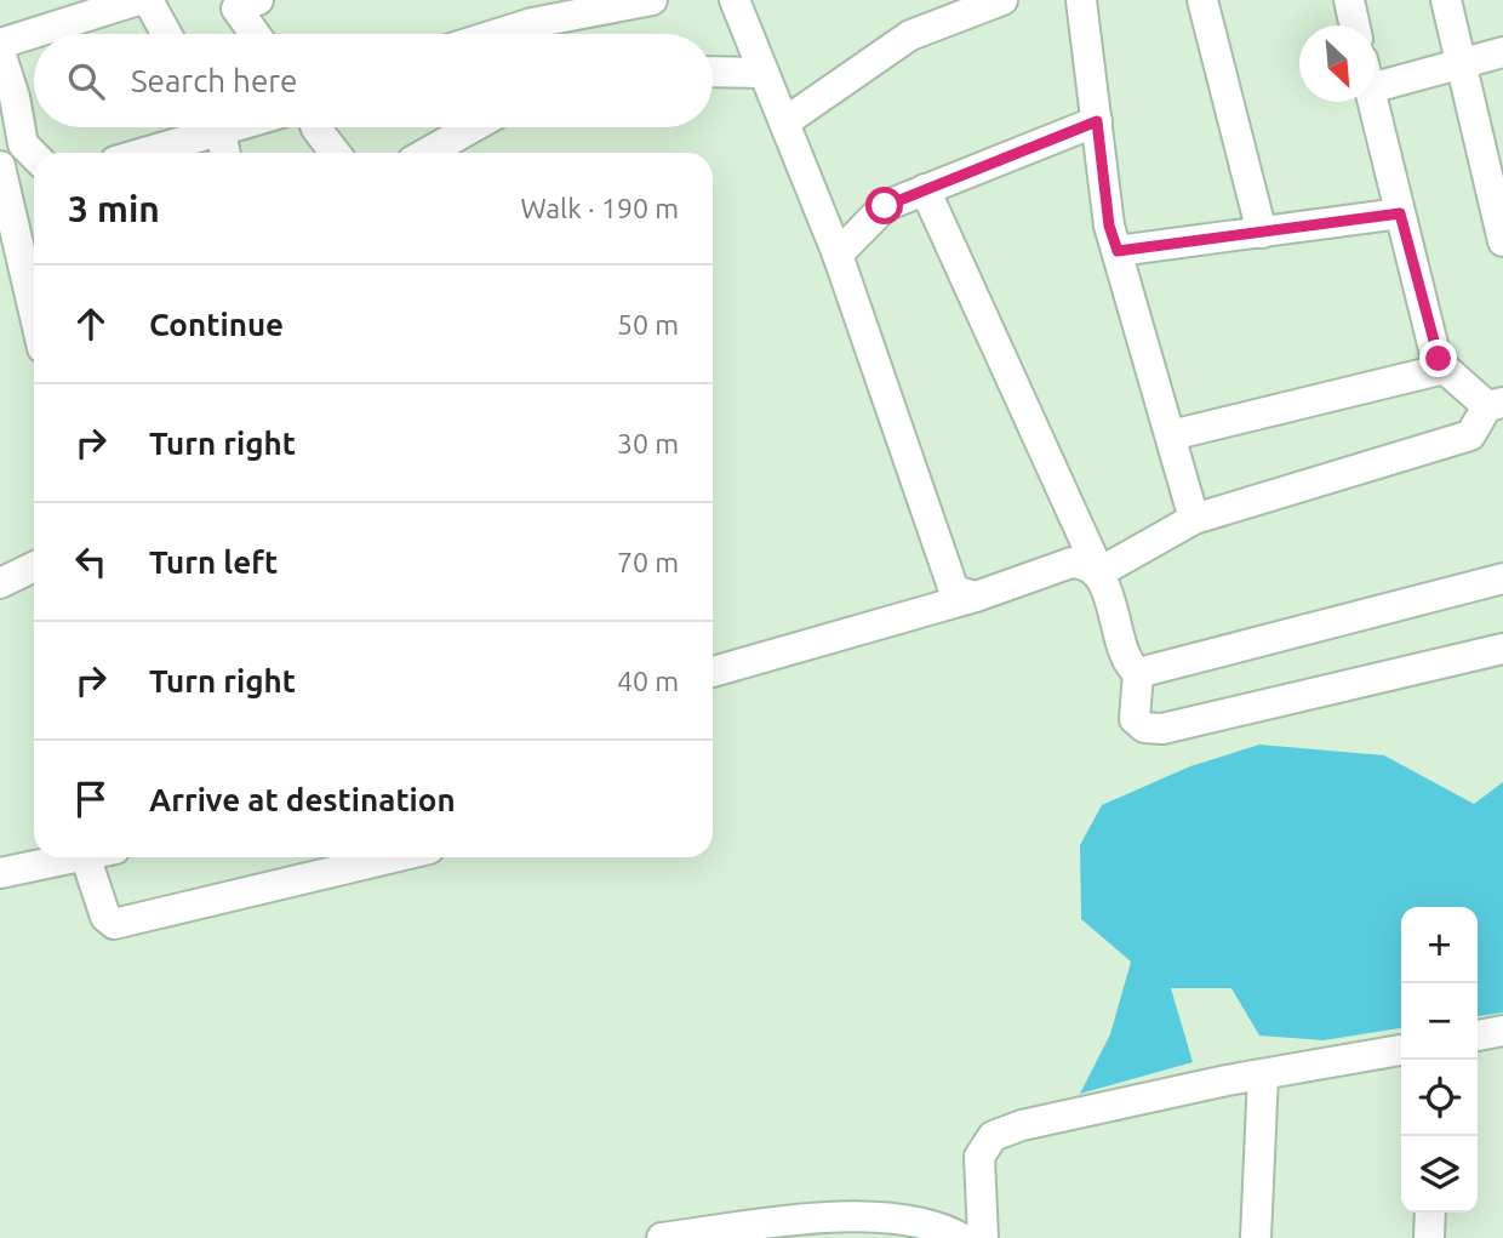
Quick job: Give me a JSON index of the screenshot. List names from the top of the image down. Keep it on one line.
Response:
{"north":"bottom right","page":{"search":"Search here","heading":["3 min","Walk · 190 m"],"list":[["Continue","50 m"],["Turn right","30 m"],["Turn left","70 m"],["Turn right","40 m"],"Arrive at destination"],"map_buttons":["+","−"]}}
